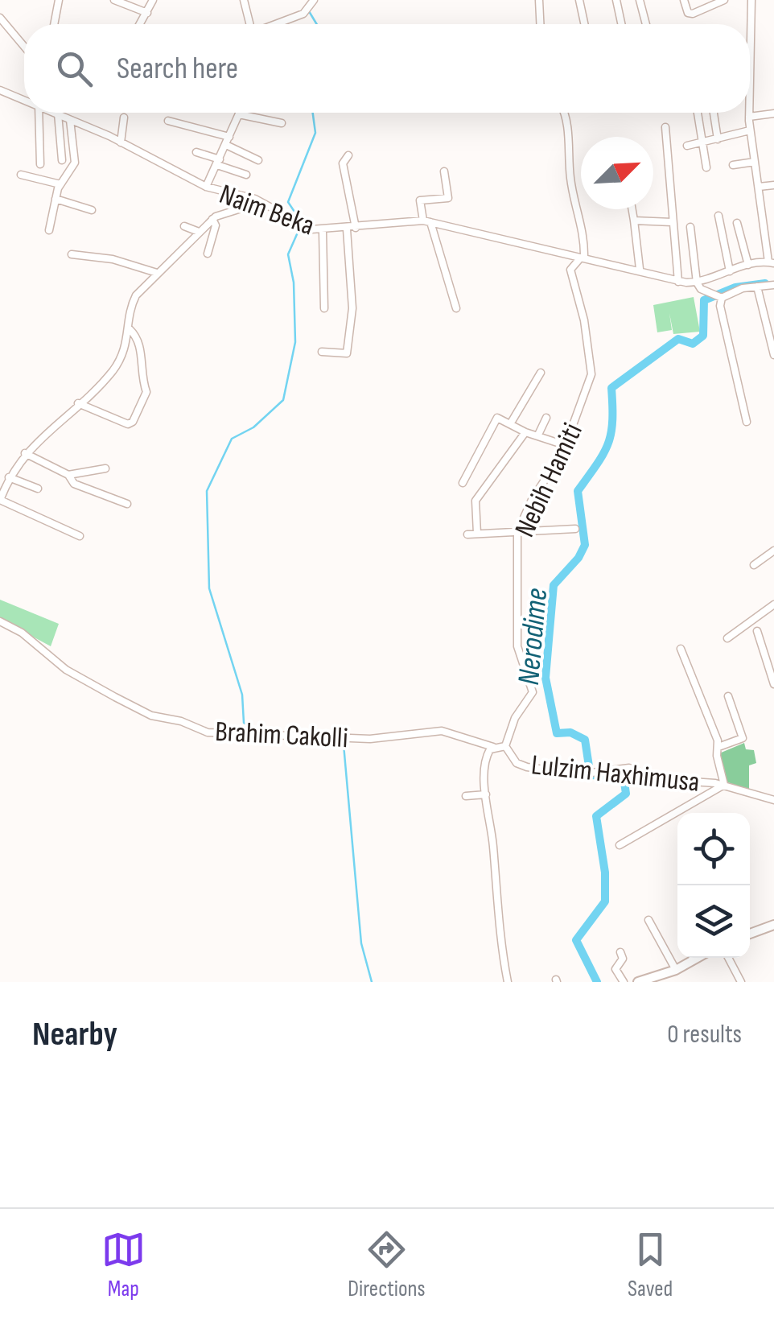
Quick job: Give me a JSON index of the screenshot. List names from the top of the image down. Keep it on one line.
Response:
{"streets":{"street":["Naim Beka","Nebih Hamiti","Brahim Cakolli","Lulzim Haxhimusa"]},"crossings":[["Naim Beka","Nebih Hamiti"],["Nebih Hamiti","Lulzim Haxhimusa"],["Brahim Cakolli","Lulzim Haxhimusa"]],"water":["Nerodime"],"north":"top right","page":{"search":"Search here","heading":["Nearby","0 results"],"nav":["Map","Directions","Saved"]}}
